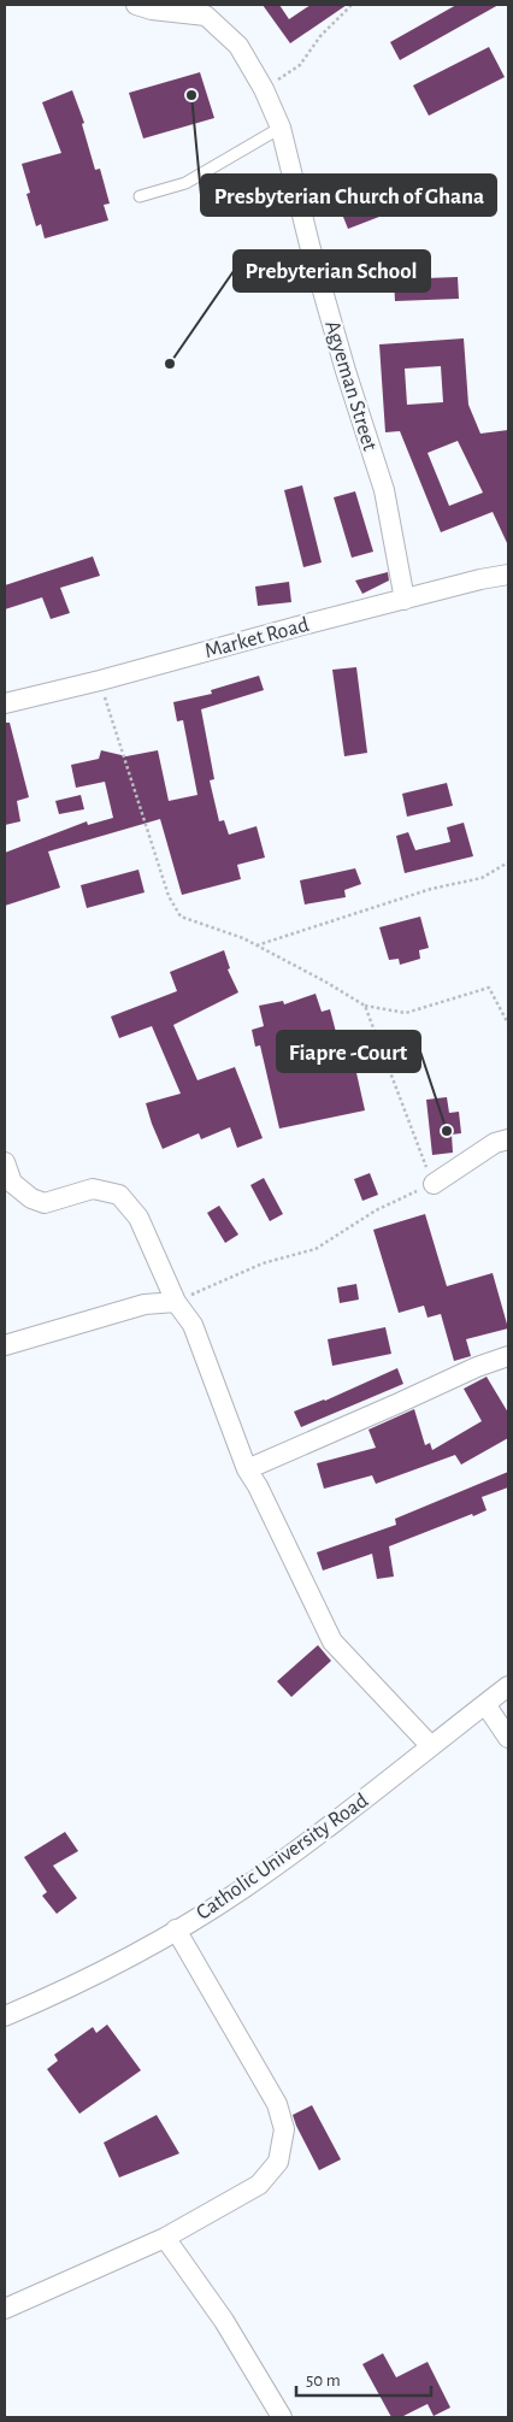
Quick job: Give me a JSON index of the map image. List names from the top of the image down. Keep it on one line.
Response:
{"streets":{"street":["Agyeman Street","Market Road","Catholic University Road"]},"crossings":[["Agyeman Street","Market Road"]],"places":["Presbyterian Church of Ghana","Prebyterian School","Fiapre -Court"],"scale_bar":"50 m"}
